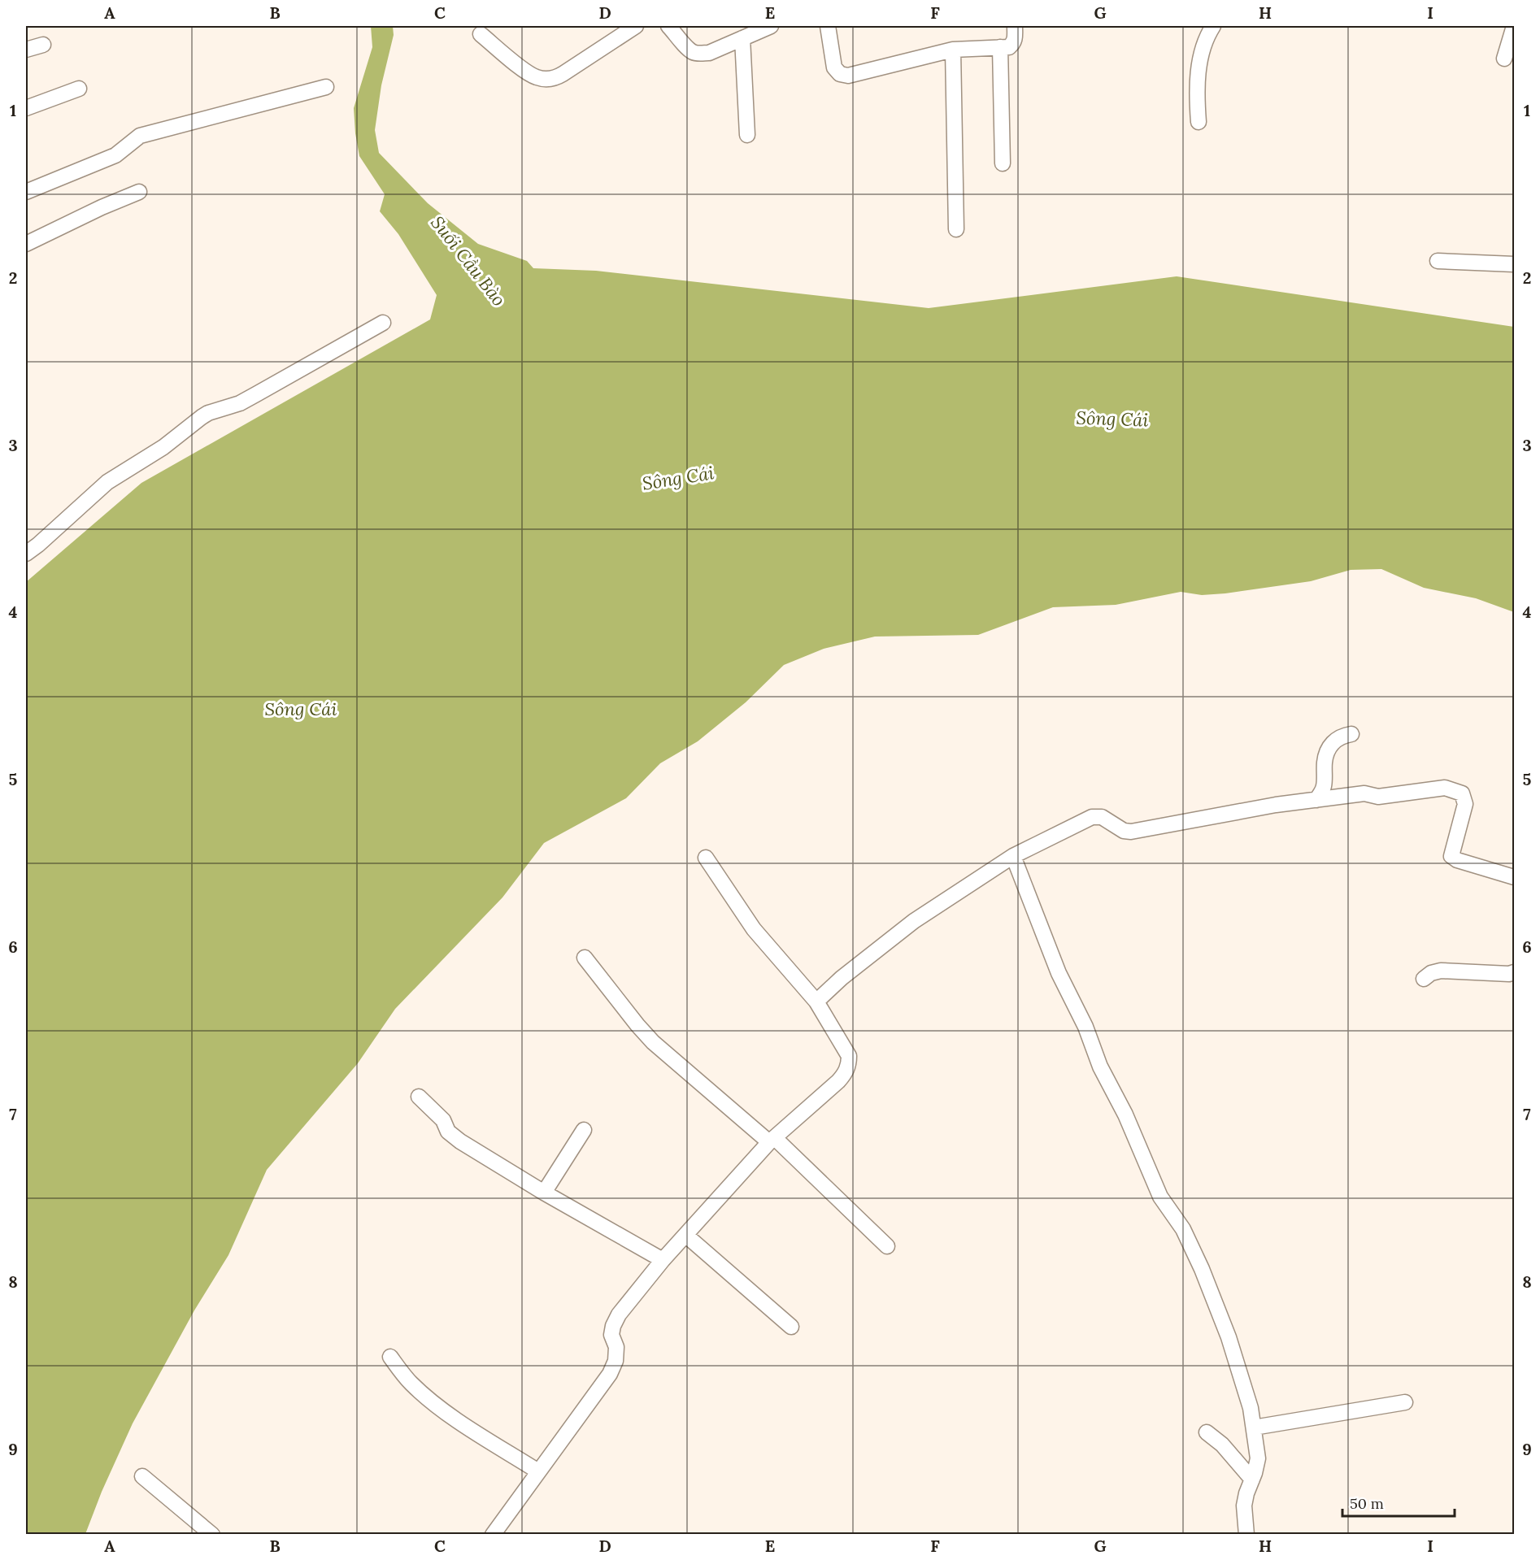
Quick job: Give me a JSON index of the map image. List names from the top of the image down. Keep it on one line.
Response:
{"water":["Suối Cầu Bào","Sông Cái"],"scale_bar":"50 m","grid":{"columns":["A","B","C","D","E","F","G","H","I"],"rows":["1","2","3","4","5","6","7","8","9"]}}
